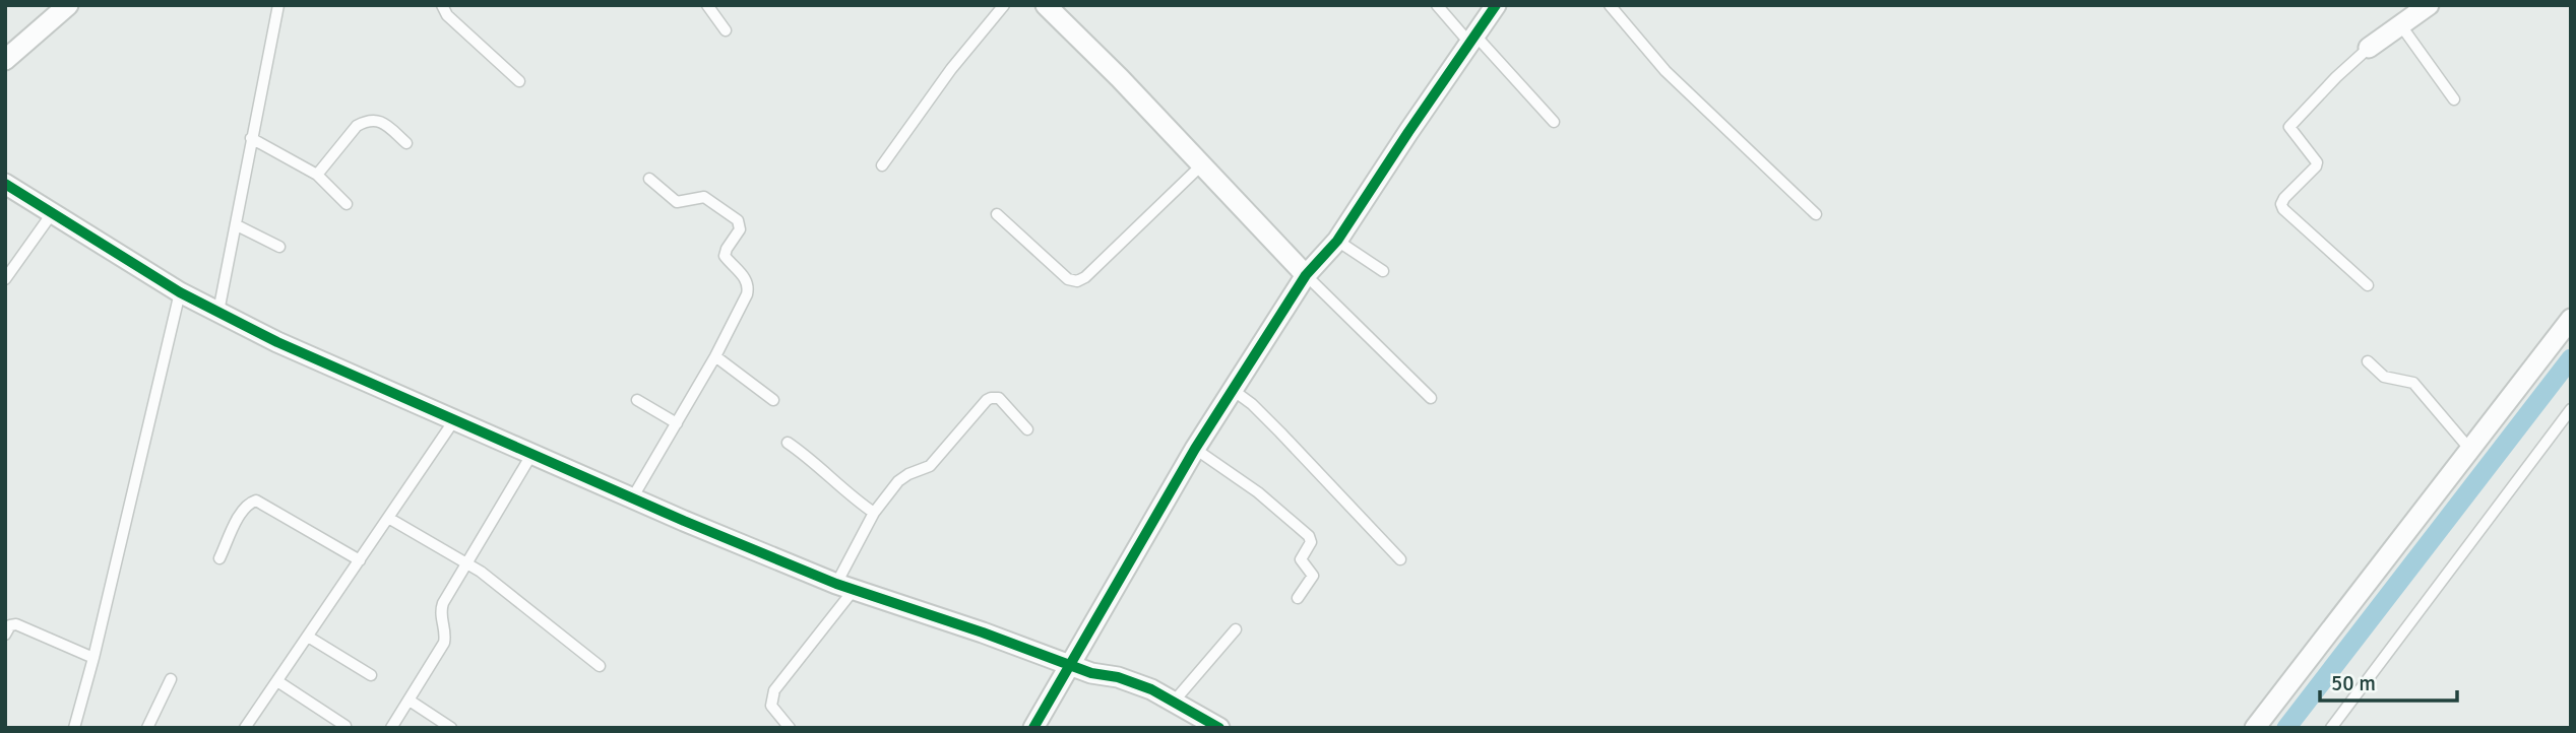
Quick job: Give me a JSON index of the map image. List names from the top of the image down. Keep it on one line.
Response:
{"scale_bar":"50 m"}
